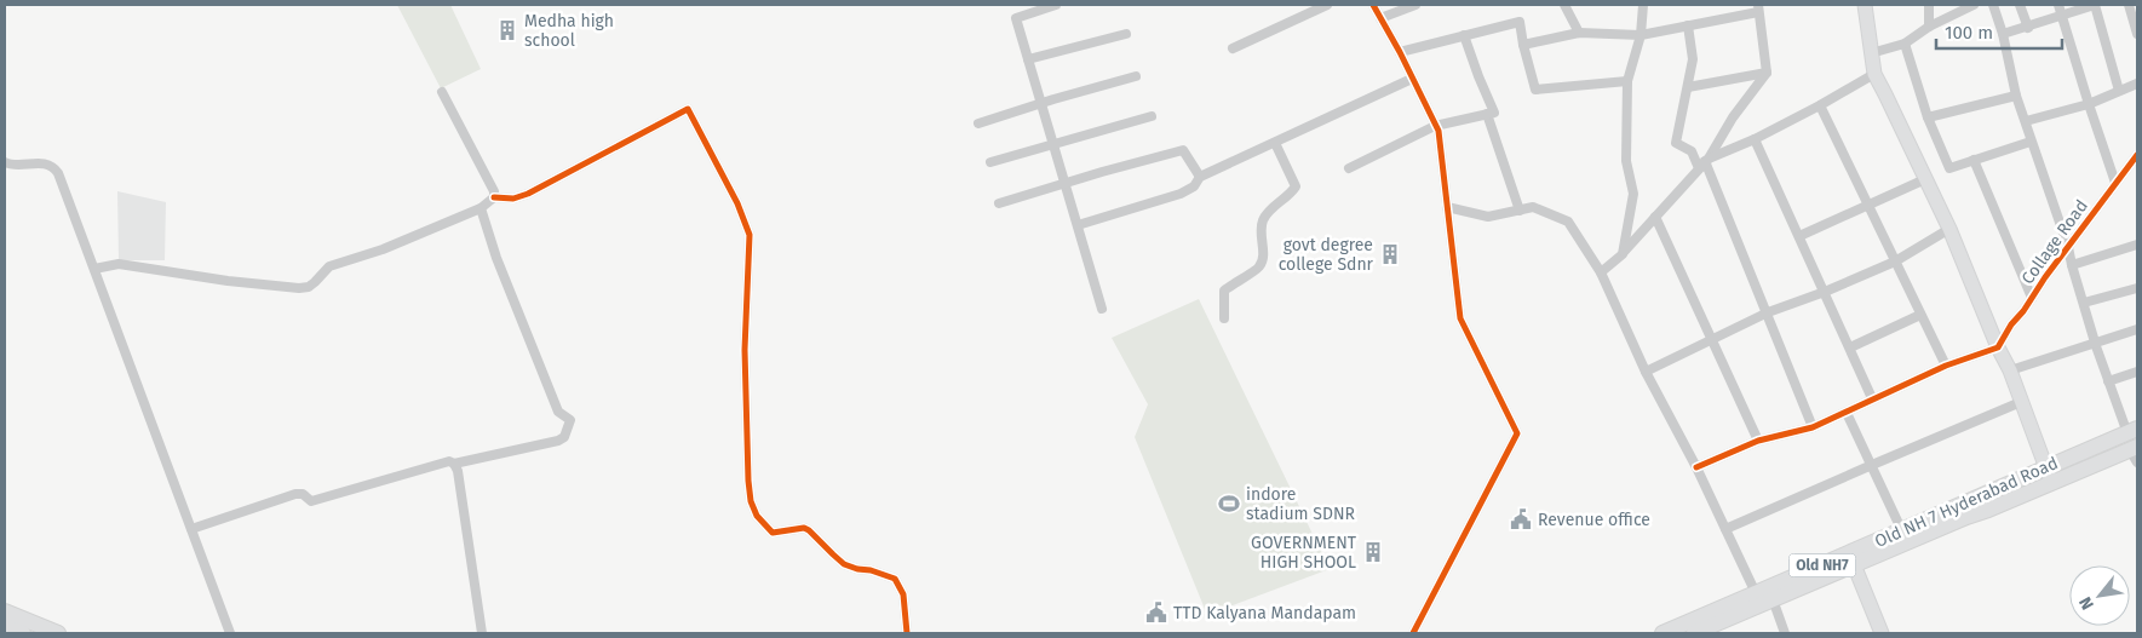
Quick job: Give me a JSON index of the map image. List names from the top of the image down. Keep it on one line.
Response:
{"streets":{"main road":["Old NH 7 Hyderabad Road","Old NH7"],"street":["Collage Road"]},"places":{"building":["Medha high school","govt degree college Sdnr","GOVERNMENT HIGH SHOOL"],"sports":["indore stadium SDNR"],"public building":["Revenue office","TTD Kalyana Mandapam"]},"scale_bar":"100 m","north":"bottom left"}
